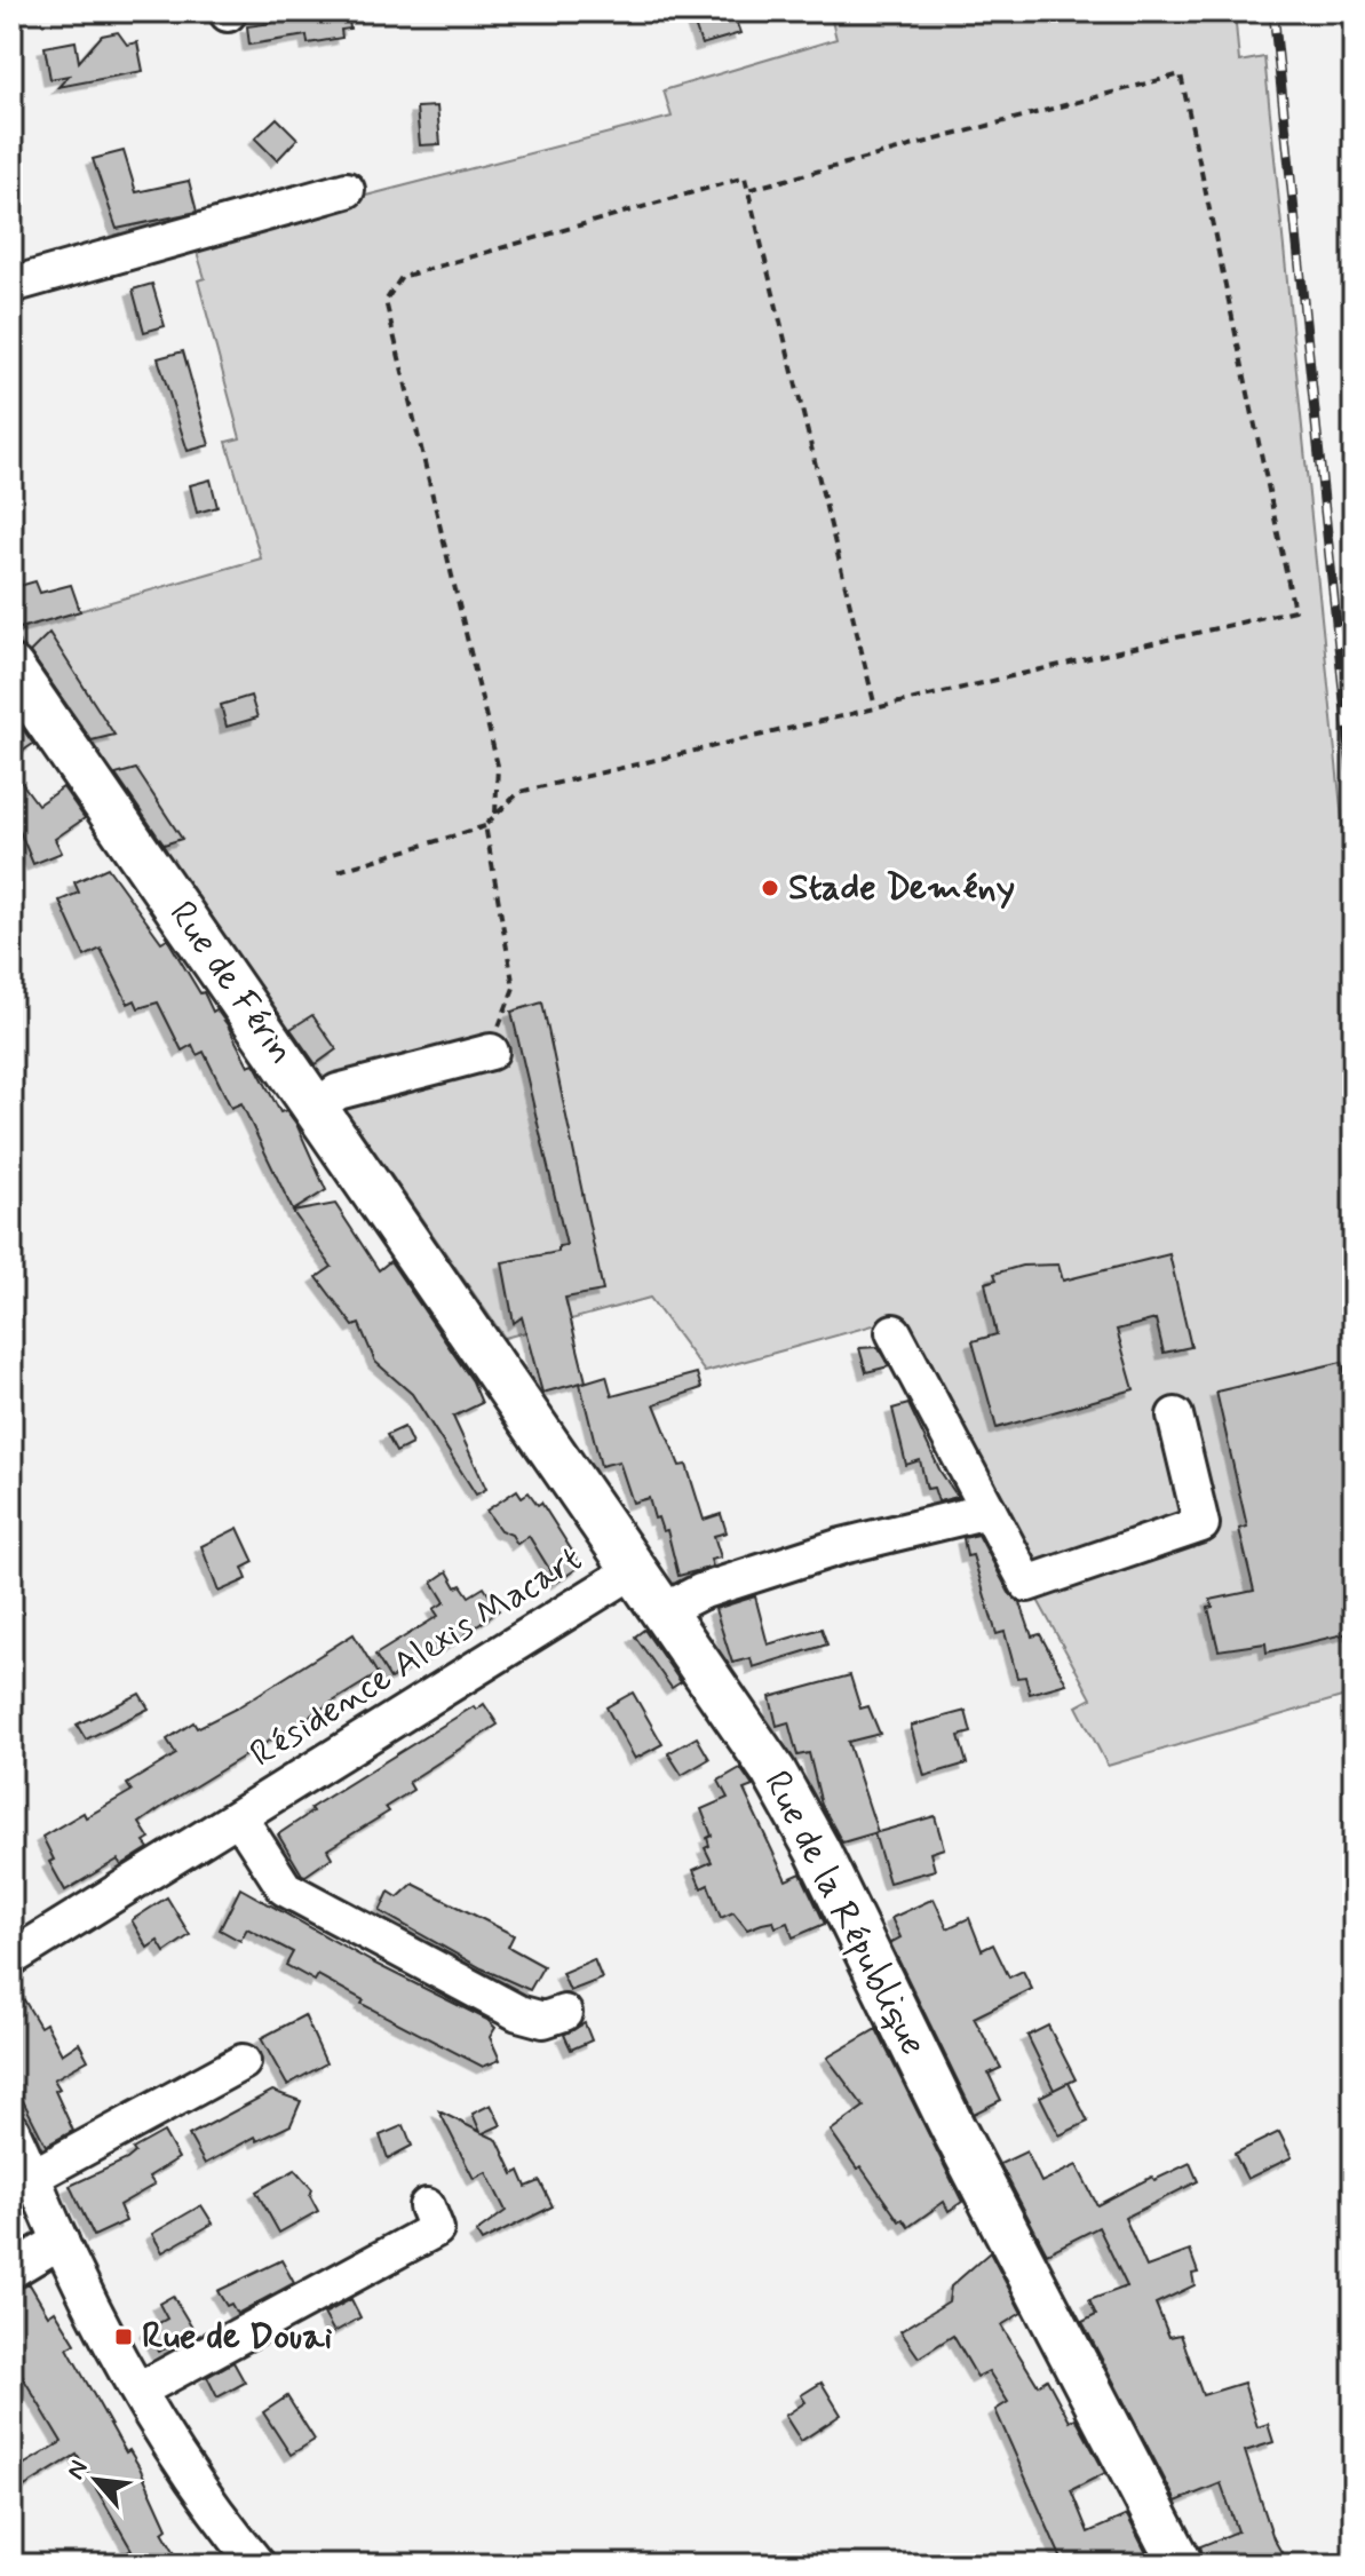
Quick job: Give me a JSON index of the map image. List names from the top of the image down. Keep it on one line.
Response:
{"streets":{"main road":["Rue de Férin","Rue de la République"],"street":["Résidence Alexis Macart"]},"crossings":[["Rue de Férin","Rue de la République"],["Résidence Alexis Macart","Rue de la République"]],"places":{"other":["Stade Demény"],"transit":["Rue de Douai"]},"north":"top left"}
